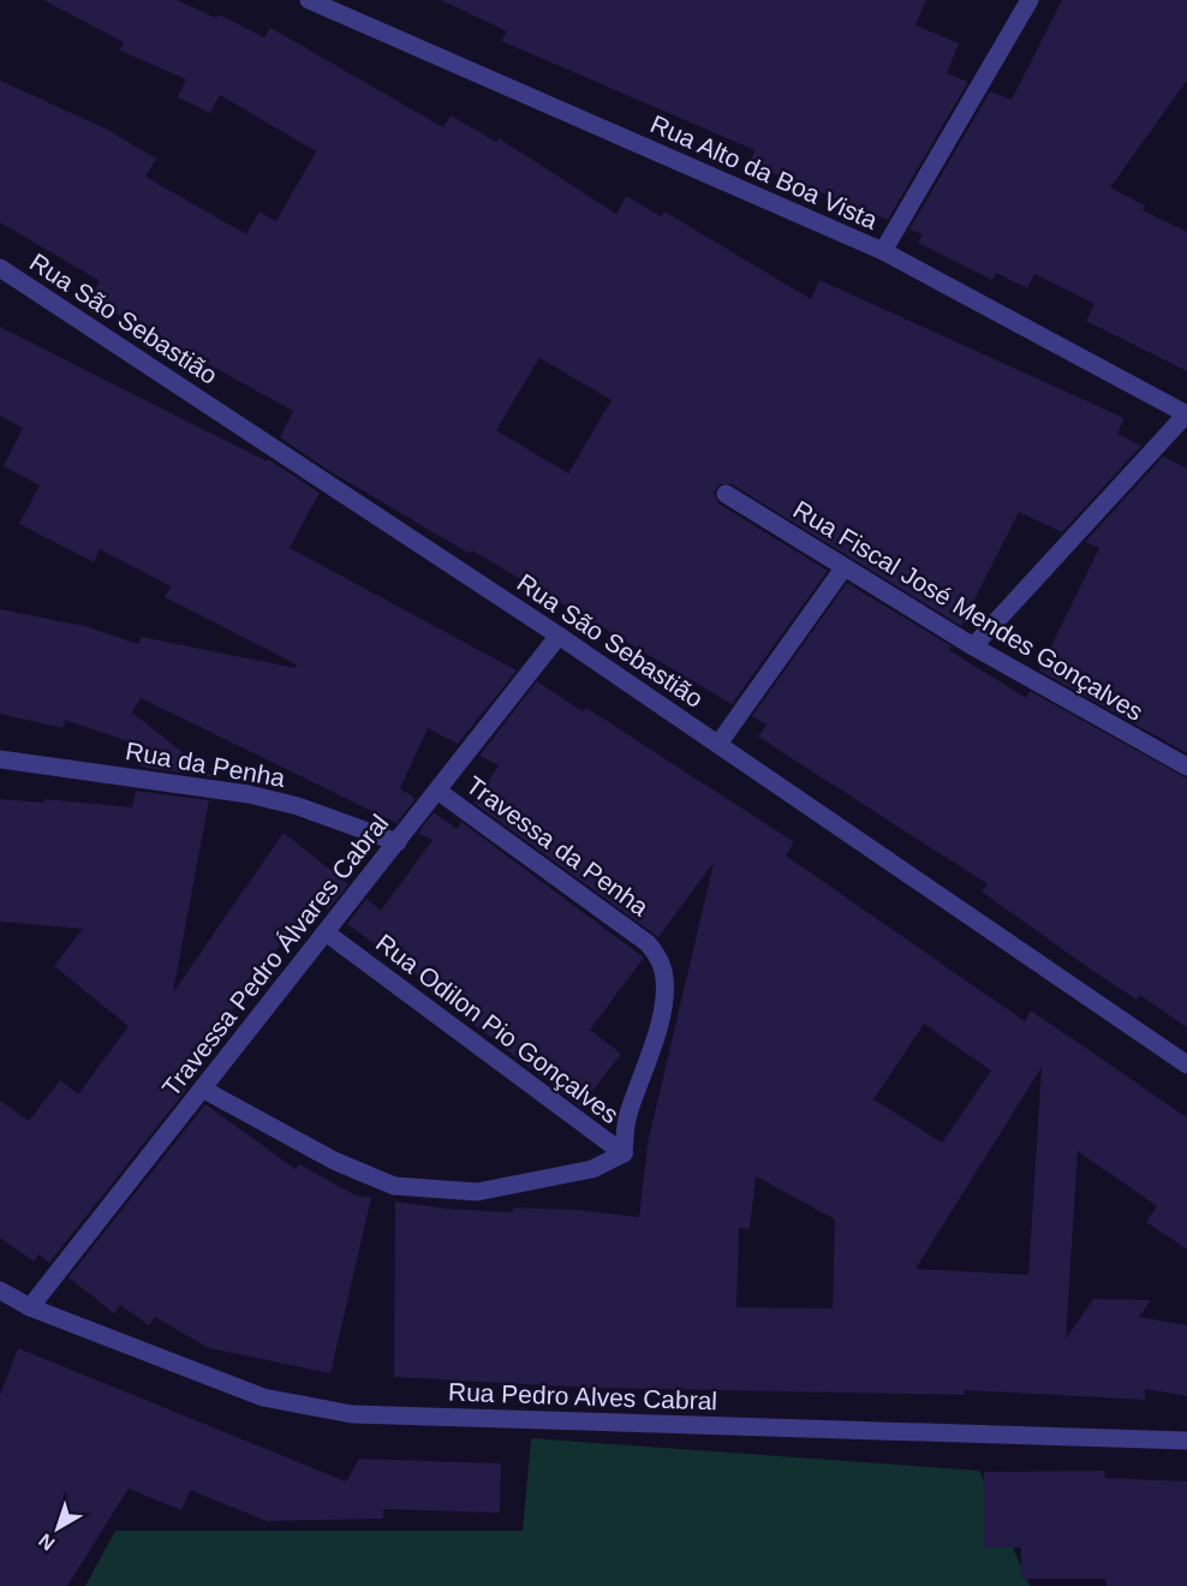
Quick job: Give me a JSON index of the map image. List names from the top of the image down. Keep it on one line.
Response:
{"streets":{"street":["Rua Alto da Boa Vista","Rua São Sebastião","Rua Fiscal José Mendes Gonçalves","Rua da Penha","Travessa da Penha","Travessa Pedro Álvares Cabral","Rua Odilon Pio Gonçalves","Rua Pedro Alves Cabral"]},"crossings":[["Rua São Sebastião","Travessa Pedro Álvares Cabral"],["Rua da Penha","Travessa Pedro Álvares Cabral"],["Travessa da Penha","Travessa Pedro Álvares Cabral"],["Travessa da Penha","Rua Odilon Pio Gonçalves"],["Travessa Pedro Álvares Cabral","Rua Odilon Pio Gonçalves"],["Travessa Pedro Álvares Cabral","Rua Pedro Alves Cabral"]],"north":"bottom left"}
